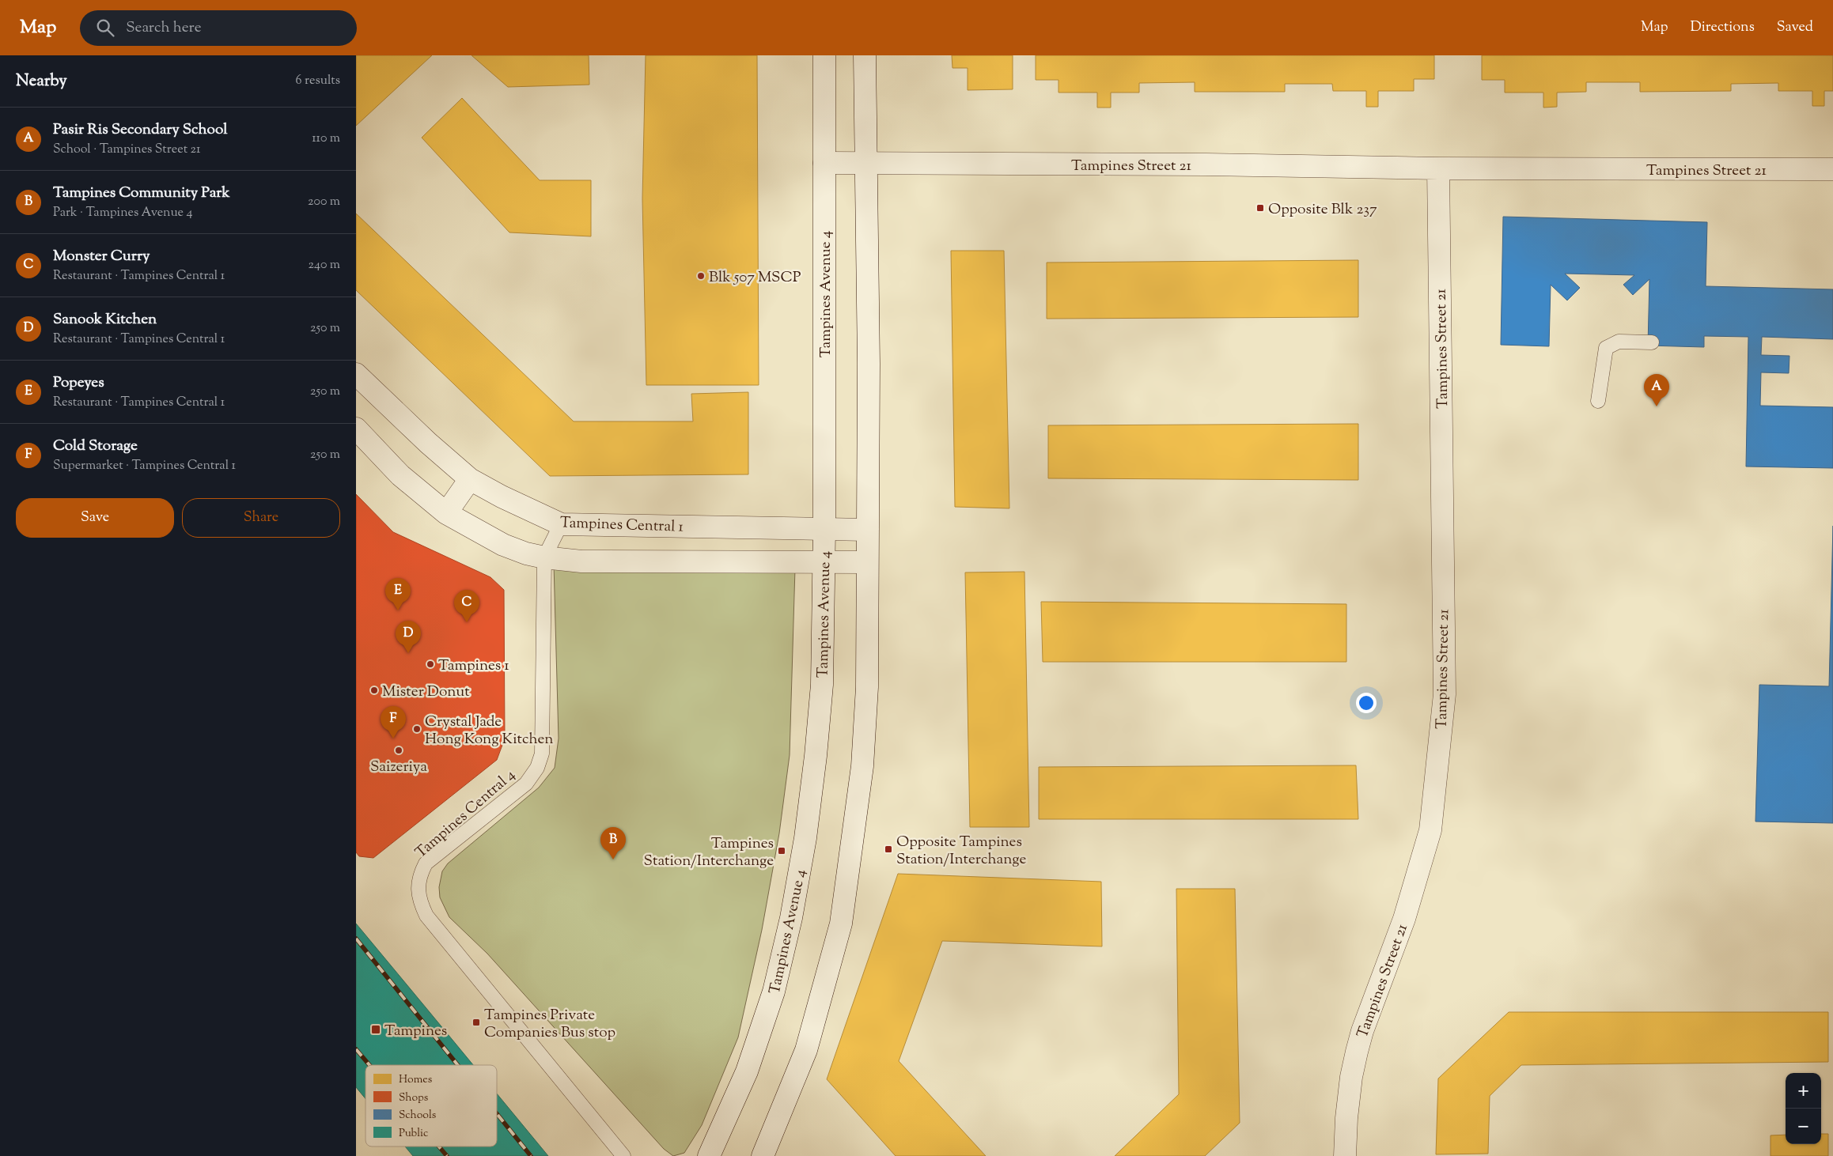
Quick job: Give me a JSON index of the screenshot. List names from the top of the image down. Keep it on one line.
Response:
{"streets":{"street":["Tampines Street 21","Tampines Avenue 4","Tampines Central 1"],"lane":["Tampines Central 4"]},"crossings":[["Tampines Street 21","Tampines Avenue 4"],["Tampines Avenue 4","Tampines Central 1"],["Tampines Central 1","Tampines Central 4"]],"places":{"transit":["Opposite Blk 237","Opposite Tampines Station/Interchange","Tampines Station/Interchange","Tampines Private Companies Bus stop","Tampines"],"other":["Blk 507 MSCP","Tampines 1","Mister Donut","Crystal Jade Hong Kong Kitchen","Saizeriya"]},"legend":["Homes","Shops","Schools","Public"],"page":{"header":"Map","search":"Search here","nav":["Map","Directions","Saved"],"heading":["Nearby","6 results"],"list":[{"mark":"A","name":"Pasir Ris Secondary School","note":"School · Tampines Street 21","value":"110 m"},{"mark":"B","name":"Tampines Community Park","note":"Park · Tampines Avenue 4","value":"200 m"},{"mark":"C","name":"Monster Curry","note":"Restaurant · Tampines Central 1","value":"240 m"},{"mark":"D","name":"Sanook Kitchen","note":"Restaurant · Tampines Central 1","value":"250 m"},{"mark":"E","name":"Popeyes","note":"Restaurant · Tampines Central 1","value":"250 m"},{"mark":"F","name":"Cold Storage","note":"Supermarket · Tampines Central 1","value":"250 m"}],"pins":["A","E","C","D","F","B"],"buttons":["Save","Share"],"map_buttons":["+","−"]}}
